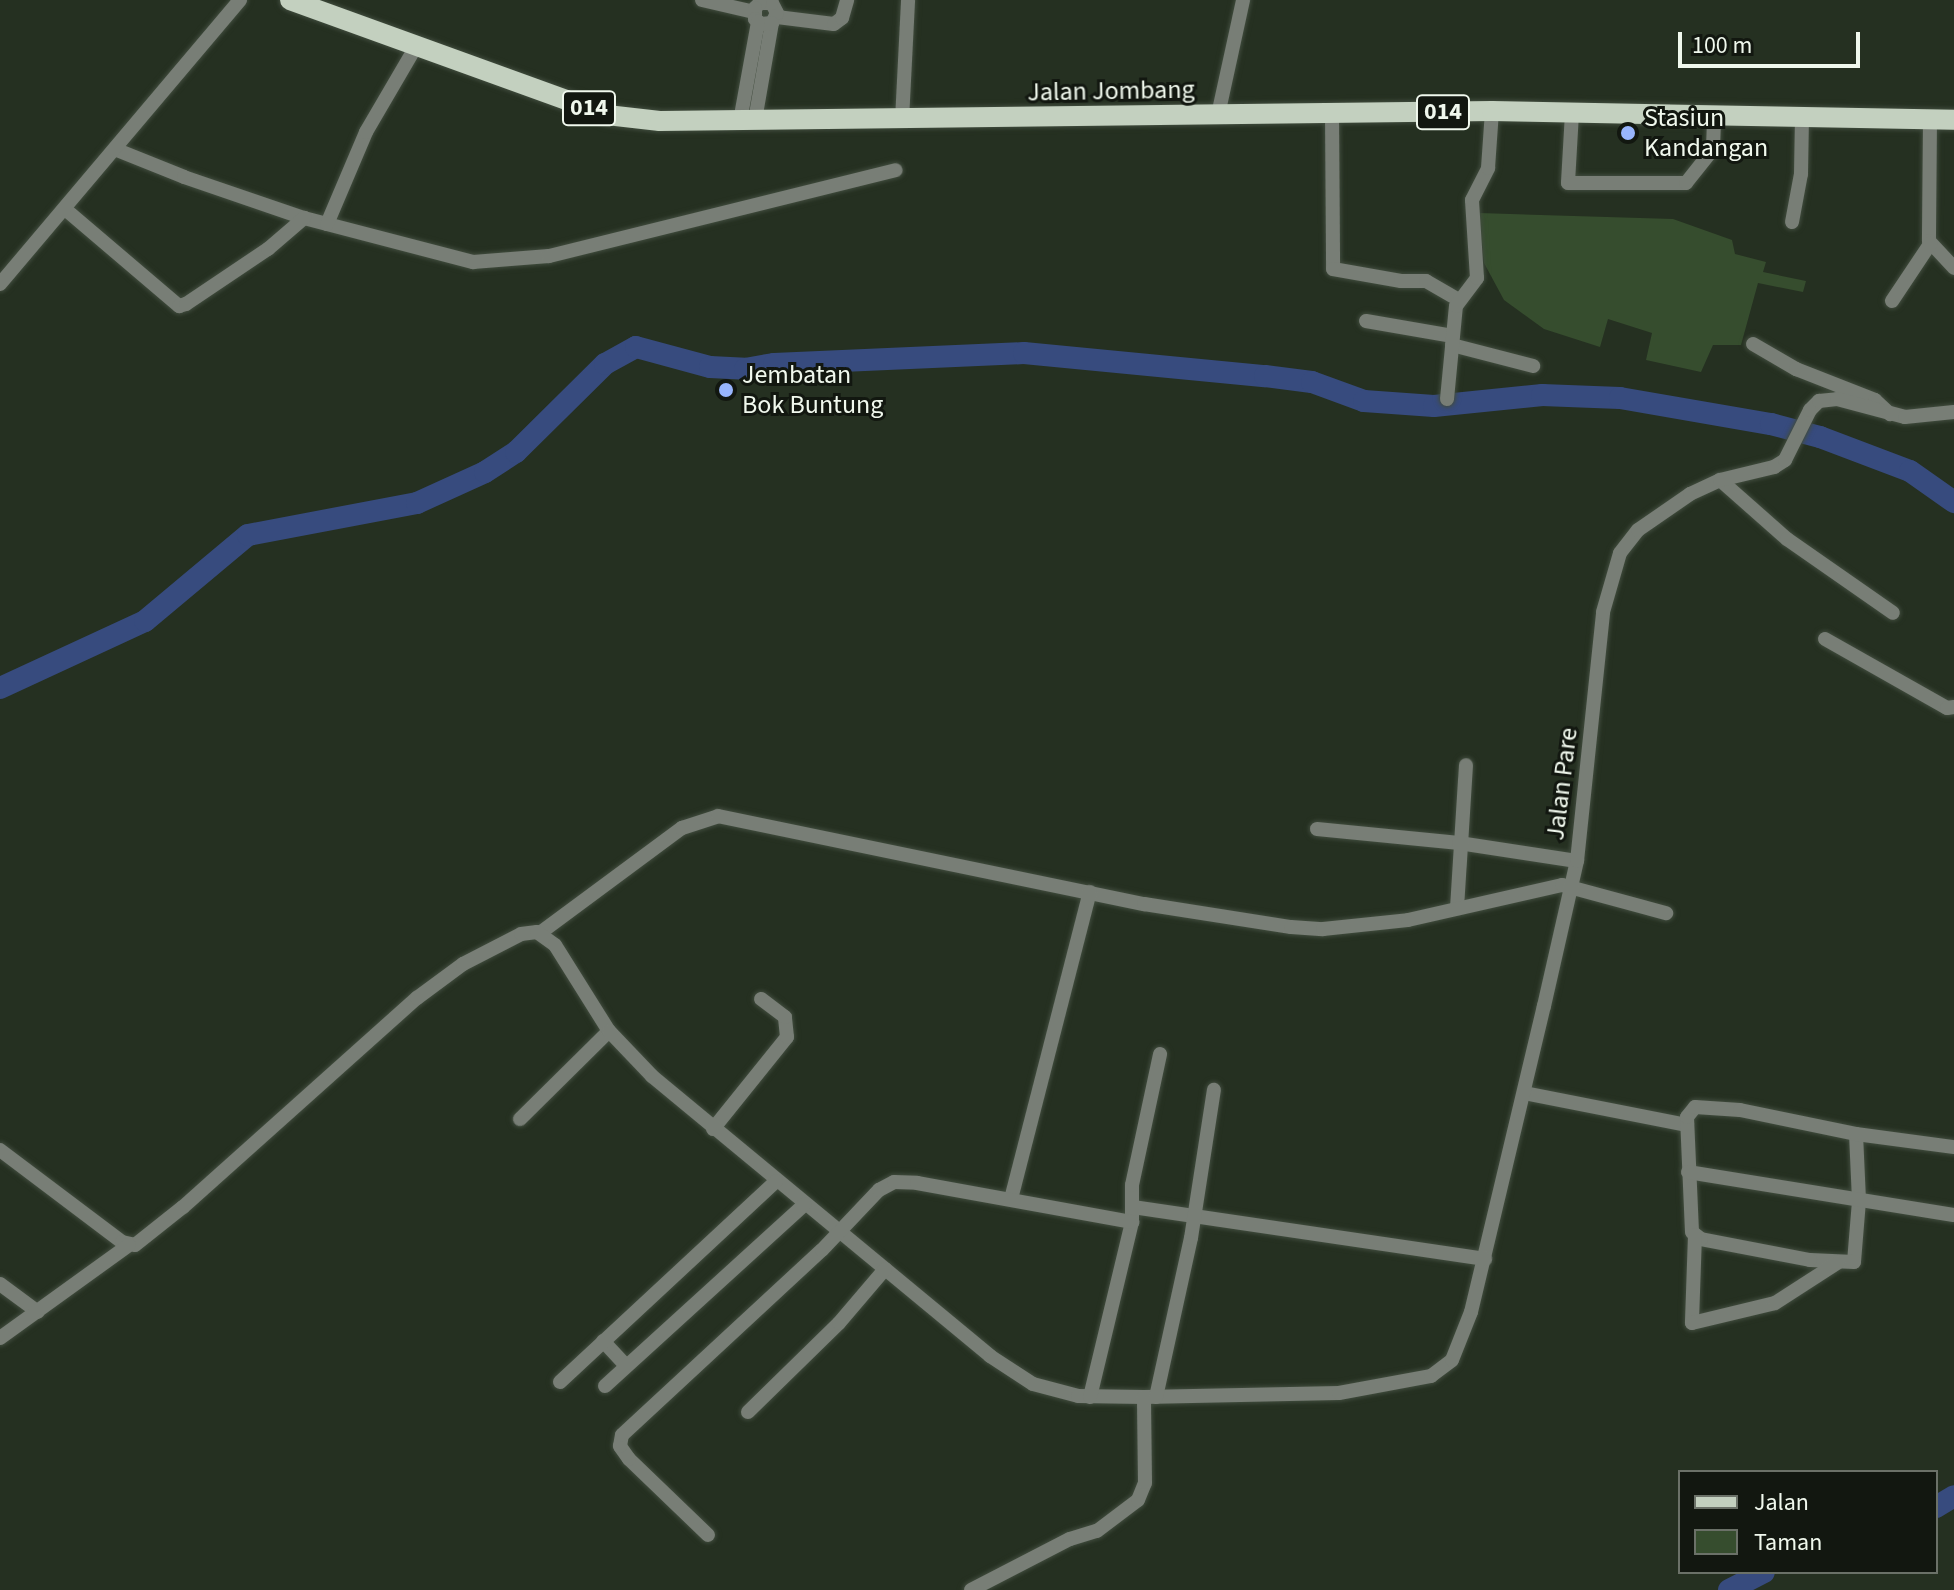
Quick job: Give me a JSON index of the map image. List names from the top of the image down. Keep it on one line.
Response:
{"streets":{"main road":["Jalan Jombang","014"],"street":["Jalan Pare"]},"places":["Stasiun Kandangan","Jembatan Bok Buntung"],"legend":["Jalan","Taman"],"scale_bar":"100 m"}
